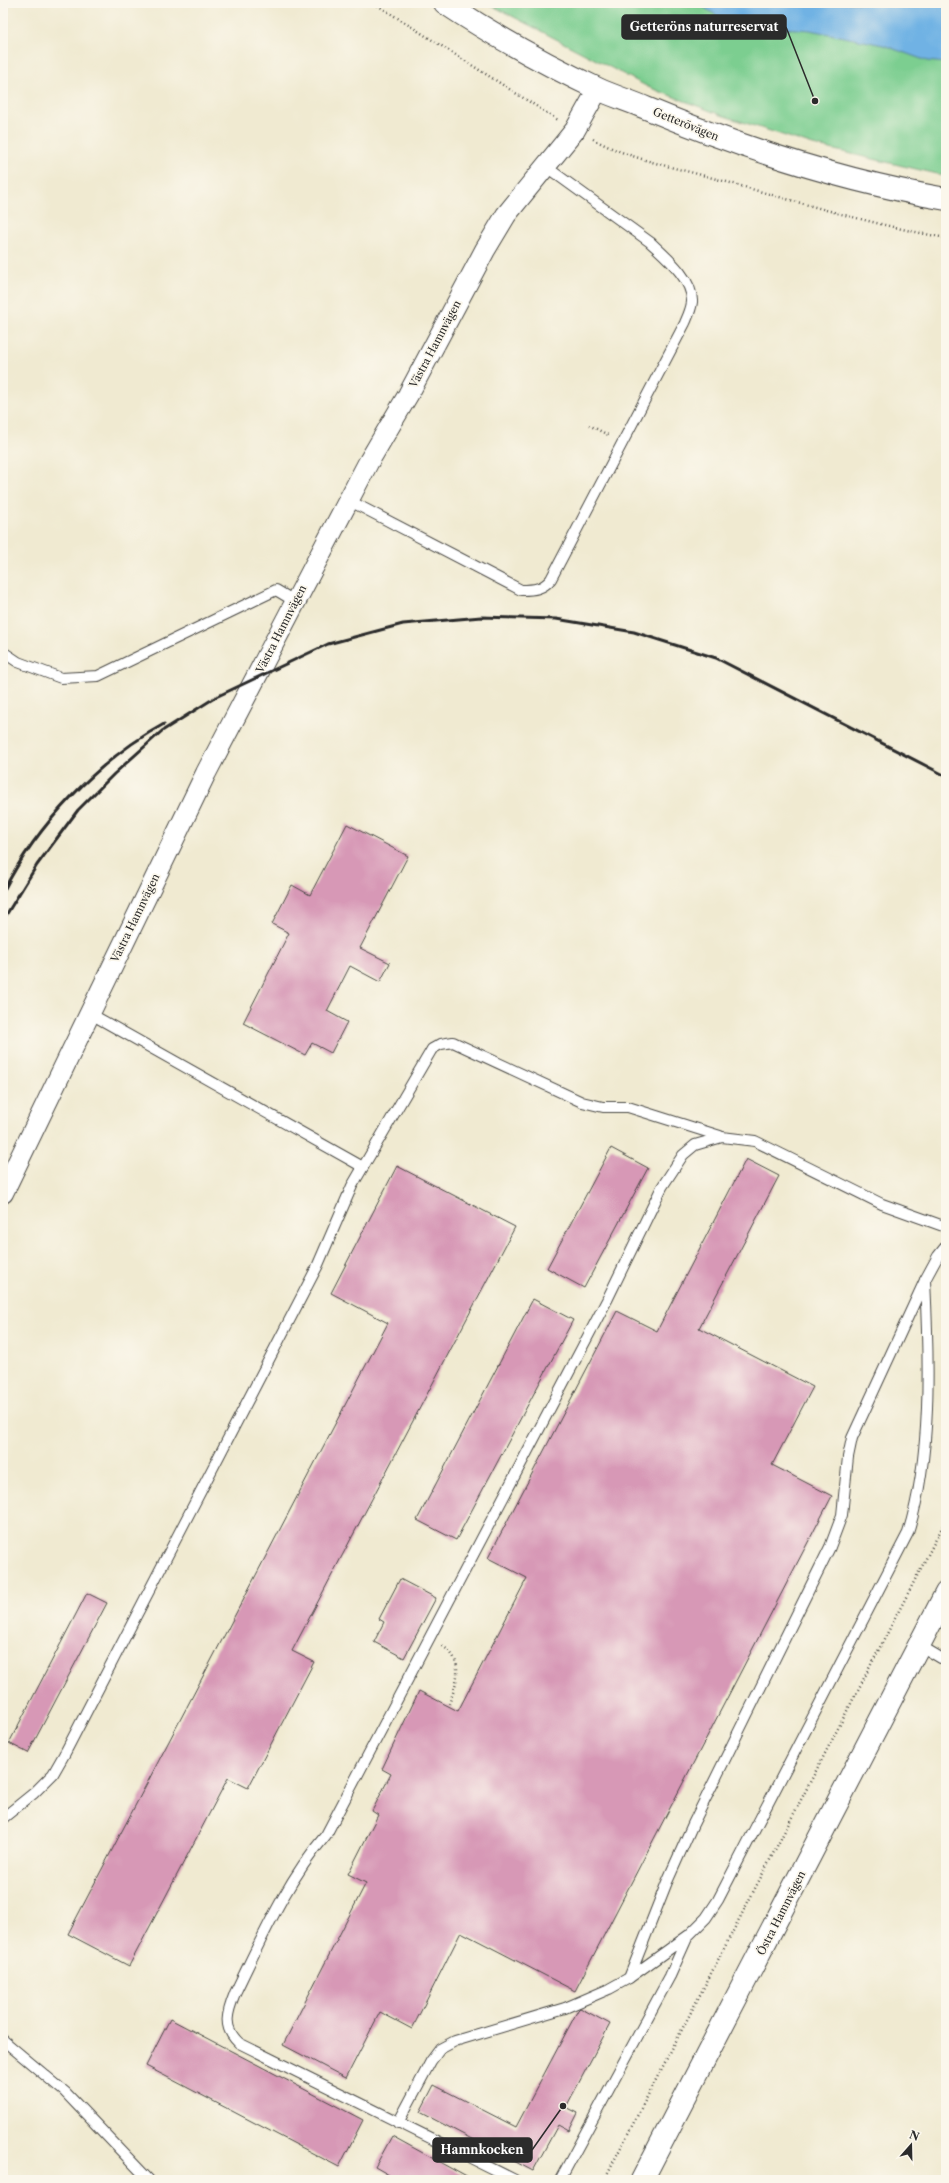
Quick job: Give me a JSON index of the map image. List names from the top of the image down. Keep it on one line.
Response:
{"streets":{"street":["Getterövägen","Västra Hamnvägen","Östra Hamnvägen"]},"crossings":[["Getterövägen","Västra Hamnvägen"]],"places":["Getteröns naturreservat","Hamnkocken"],"north":"top"}
